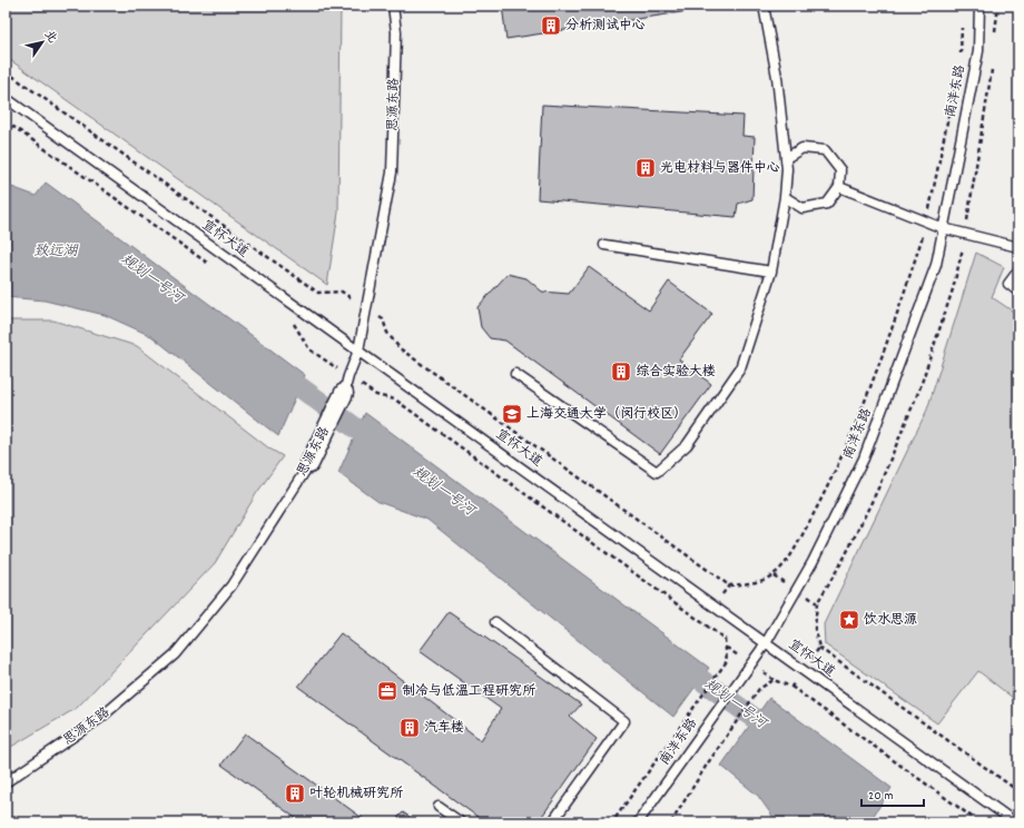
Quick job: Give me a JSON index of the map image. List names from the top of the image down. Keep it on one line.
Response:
{"streets":{"street":["思源东路"],"lane":["南洋东路","宣怀大道"]},"crossings":[["南洋东路","宣怀大道"],["思源东路","宣怀大道"]],"water":["致远湖","规划一号河"],"places":{"building":["分析测试中心","光电材料与器件中心","综合实验大楼","汽车楼","叶轮机械研究所"],"school or university":["上海交通大学（闵行校区）"],"place":["饮水思源"],"office":["制冷与低温工程研究所"]},"scale_bar":"20 m","north":"top right"}
